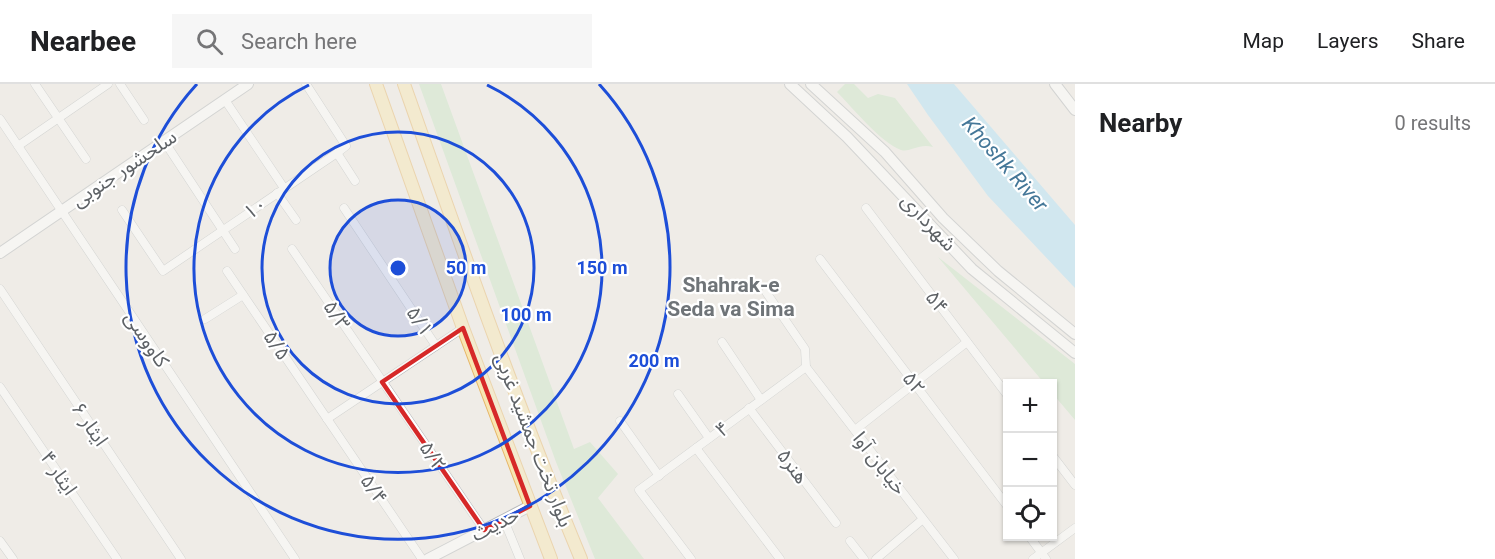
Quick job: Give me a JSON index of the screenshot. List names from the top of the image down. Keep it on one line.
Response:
{"streets":{"main road":["بلوار تخت جمشید غربی"],"street":["سلحشور جنوبی","۱۰","شهرداری","۵۴","۵/۳","۵/۱","کاووسی","۵/۵","۵۲","ایثار ۶","۴","۵/۲","خیابان آوا","هنر۵","ایثار ۴","۵/۴","حدیث"]},"crossings":[["سلحشور جنوبی","کاووسی"],["۵/۳","۵/۲"],["۵/۵","۵/۴"],["۴","خیابان آوا"],["۴","هنر۵"],["بلوار تخت جمشید غربی","حدیث"],["۵/۲","حدیث"]],"districts":["Shahrak-e Seda va Sima"],"water":["Khoshk River"],"page":{"header":"Nearbee","search":"Search here","nav":["Map","Layers","Share"],"heading":["Nearby","0 results"],"map_buttons":["+","−"]},"rings":["50 m","150 m","100 m","200 m"]}
